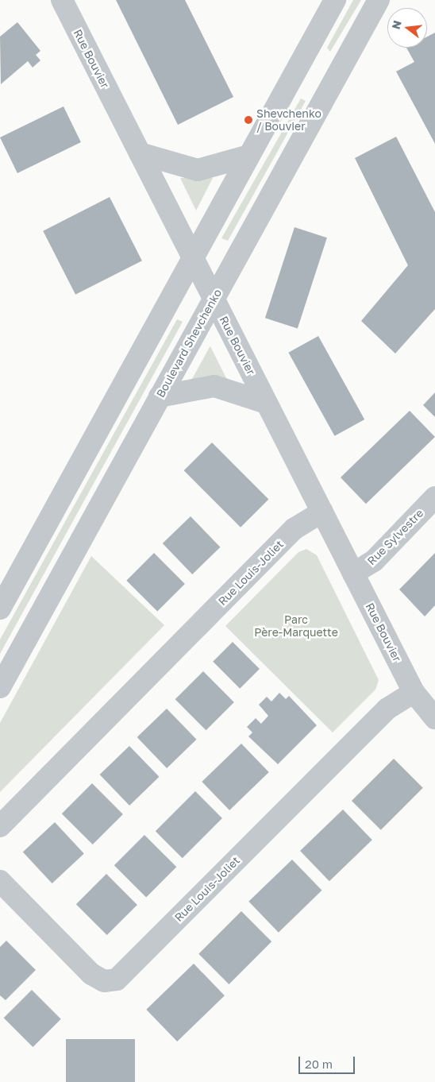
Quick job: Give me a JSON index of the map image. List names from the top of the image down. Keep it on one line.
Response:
{"streets":{"street":["Rue Bouvier","Boulevard Shevchenko","Rue Sylvestre","Rue Louis-Joliet"]},"crossings":[["Rue Bouvier","Boulevard Shevchenko"],["Rue Bouvier","Rue Sylvestre"],["Rue Bouvier","Rue Louis-Joliet"]],"parks":["Parc Père-Marquette"],"places":["Shevchenko / Bouvier"],"scale_bar":"20 m","north":"left"}
